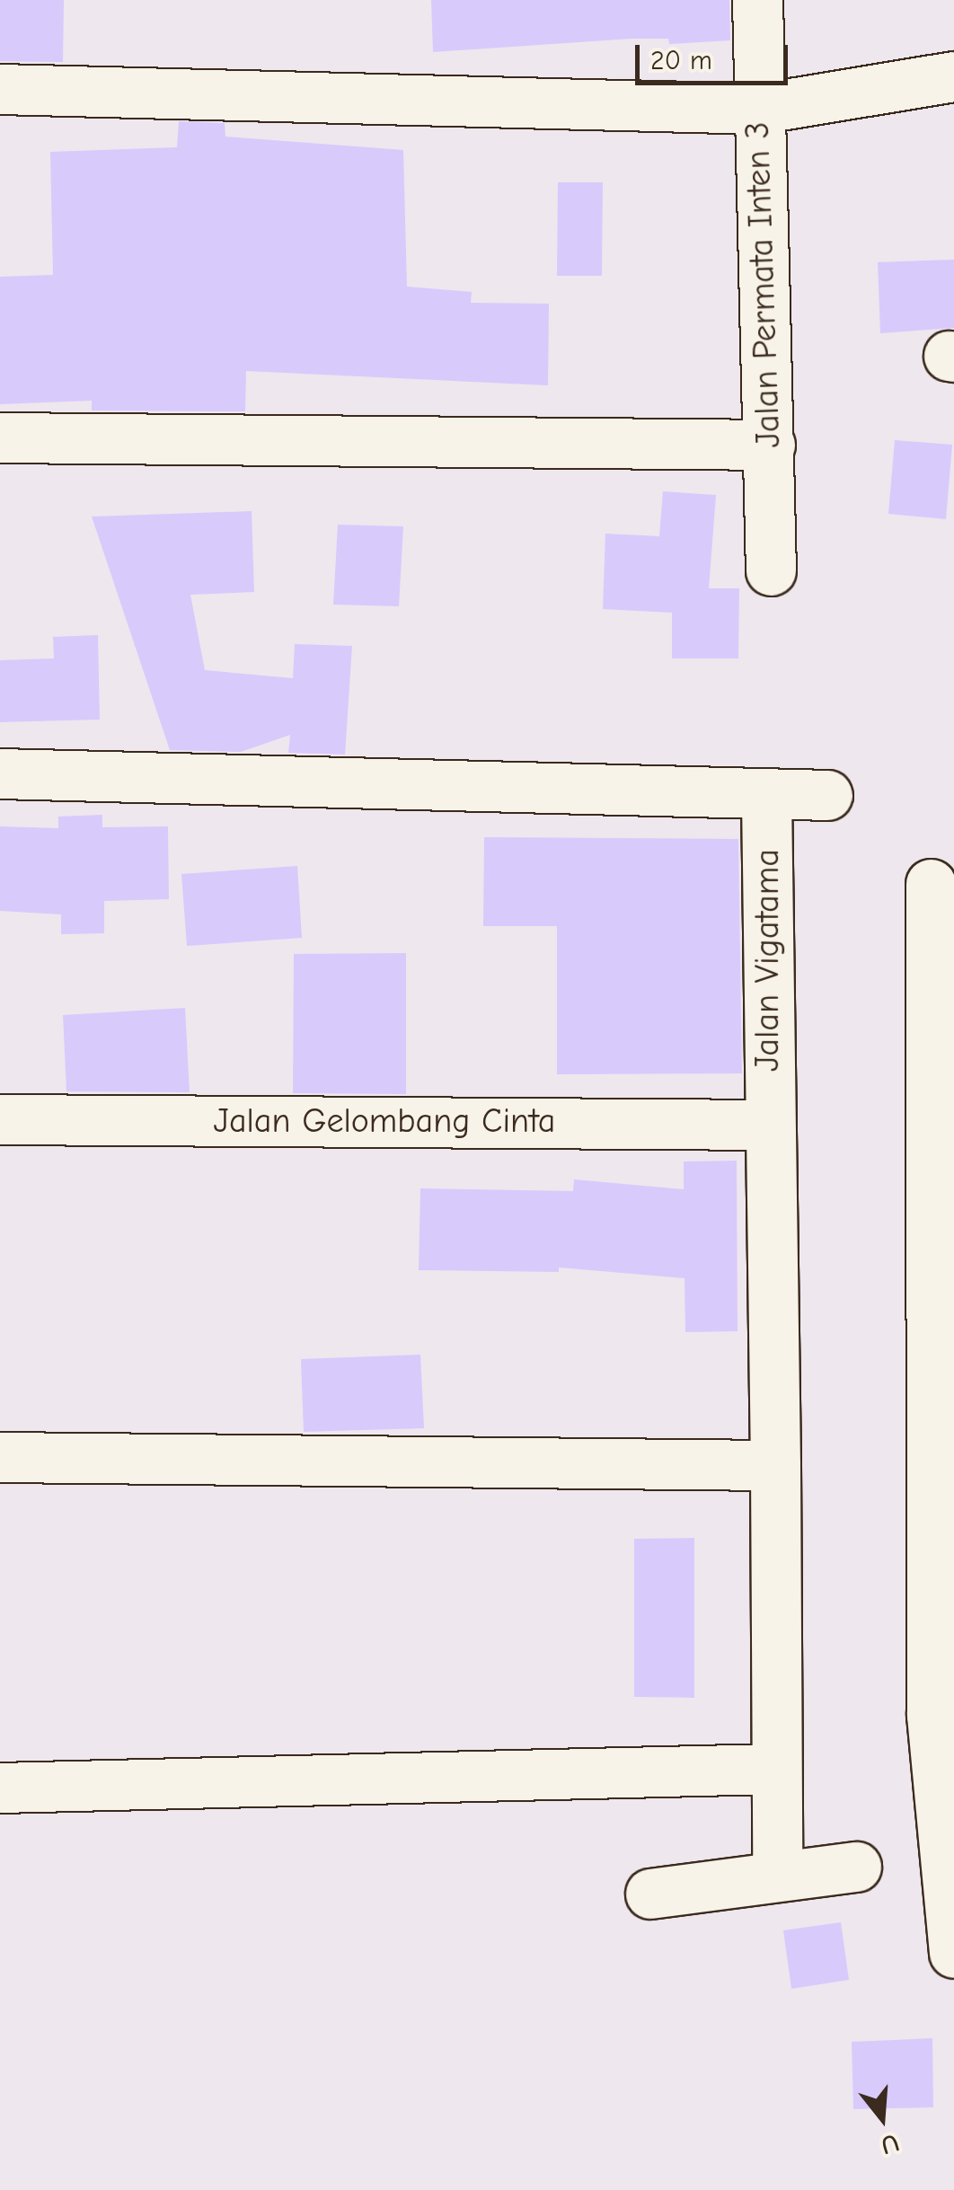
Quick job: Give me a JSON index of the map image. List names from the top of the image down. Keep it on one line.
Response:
{"streets":{"street":["Jalan Permata Inten 3","Jalan Vigatama","Jalan Gelombang Cinta"]},"crossings":[["Jalan Vigatama","Jalan Gelombang Cinta"]],"scale_bar":"20 m","north":"bottom"}
